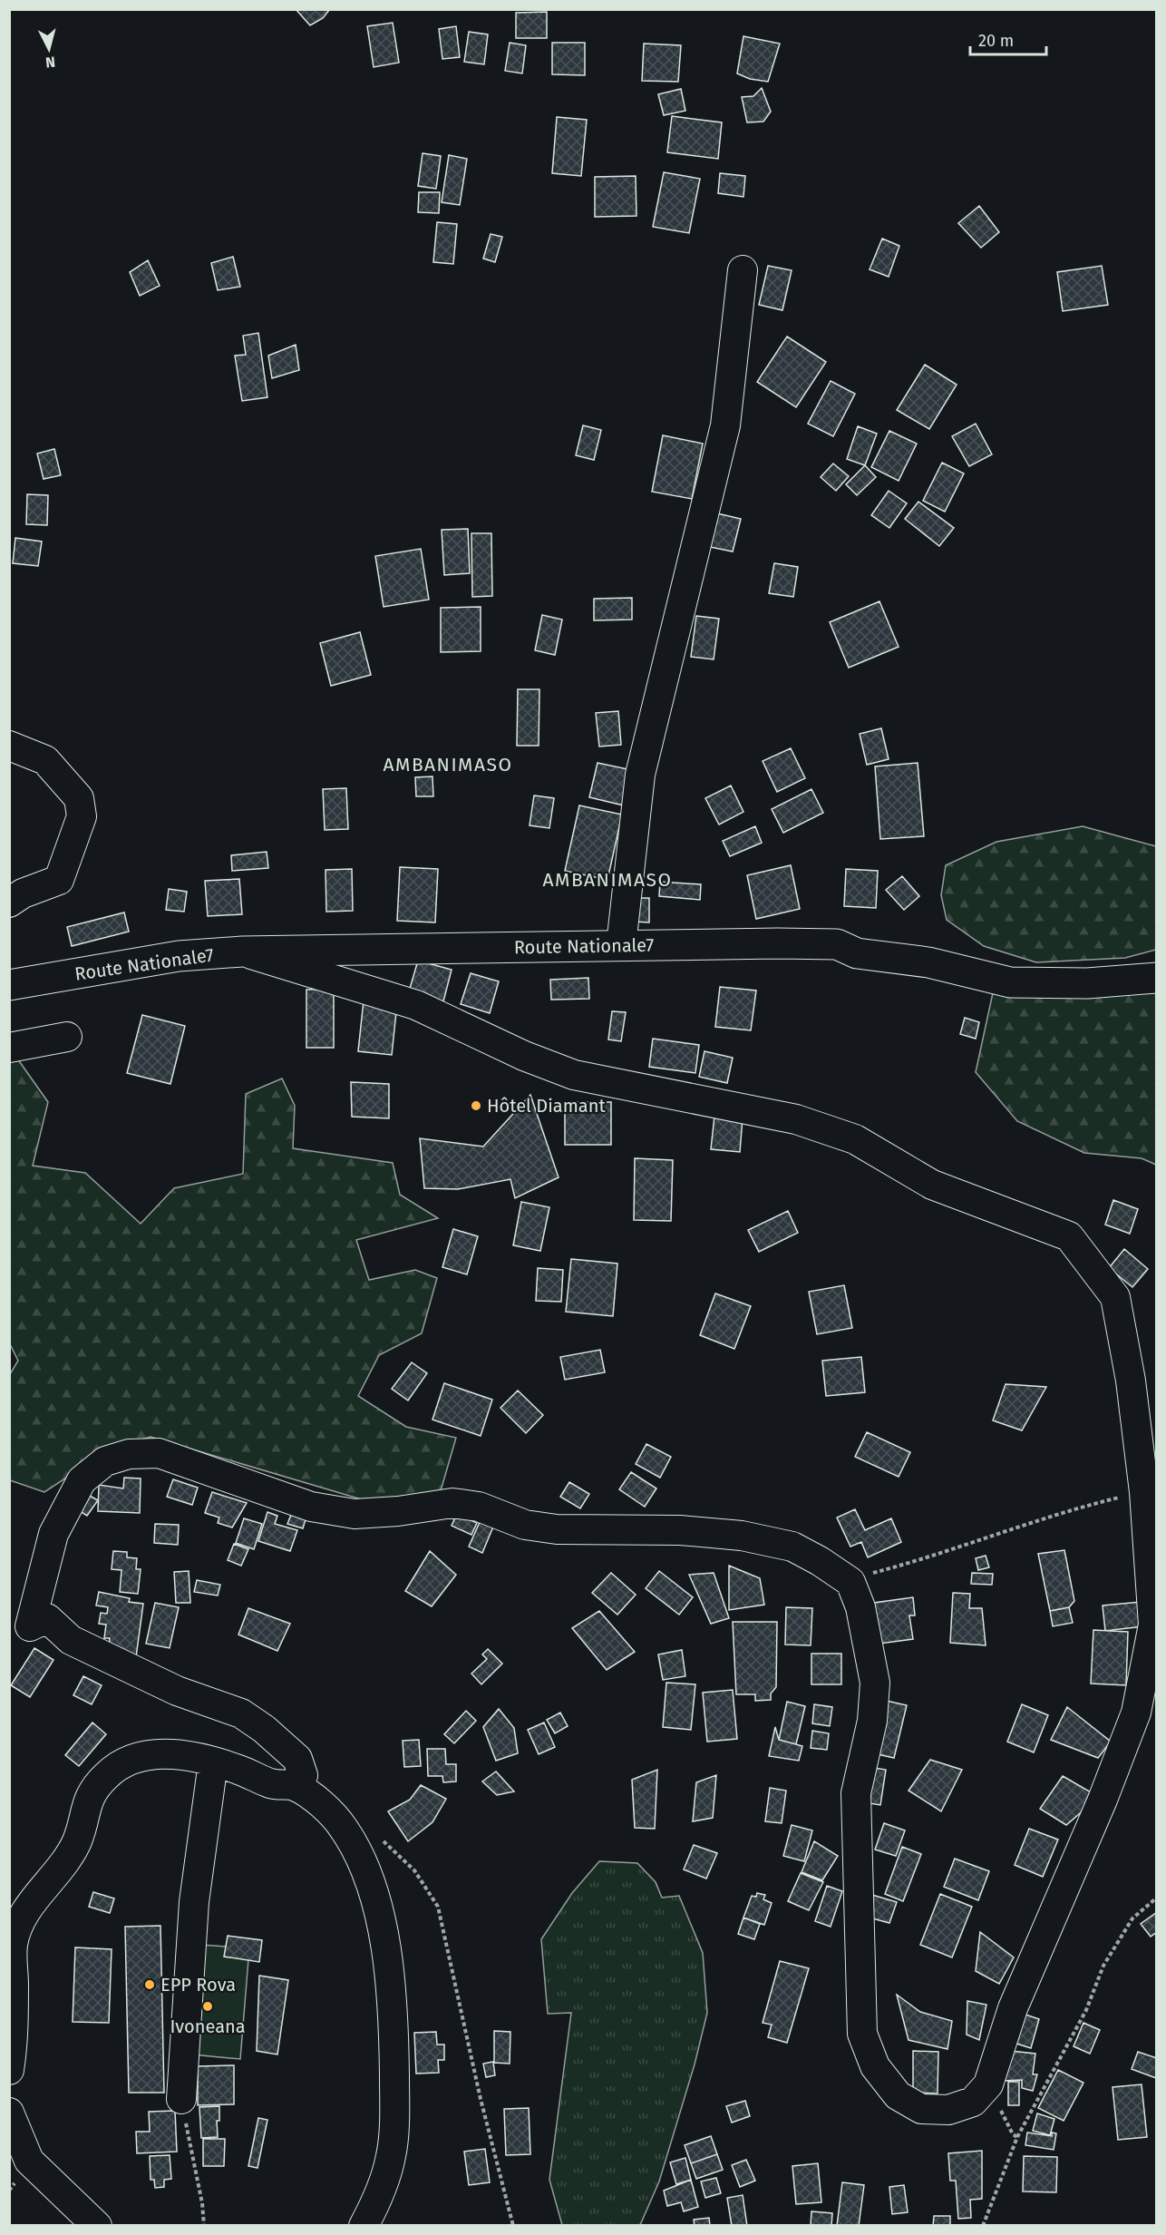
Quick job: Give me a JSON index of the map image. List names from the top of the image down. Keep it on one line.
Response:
{"streets":{"main road":["Route Nationale7"]},"districts":["AMBANIMASO","AMBANIMASO"],"places":["Hôtel Diamant","EPP Rova","Ivoneana"],"scale_bar":"20 m","north":"bottom"}
